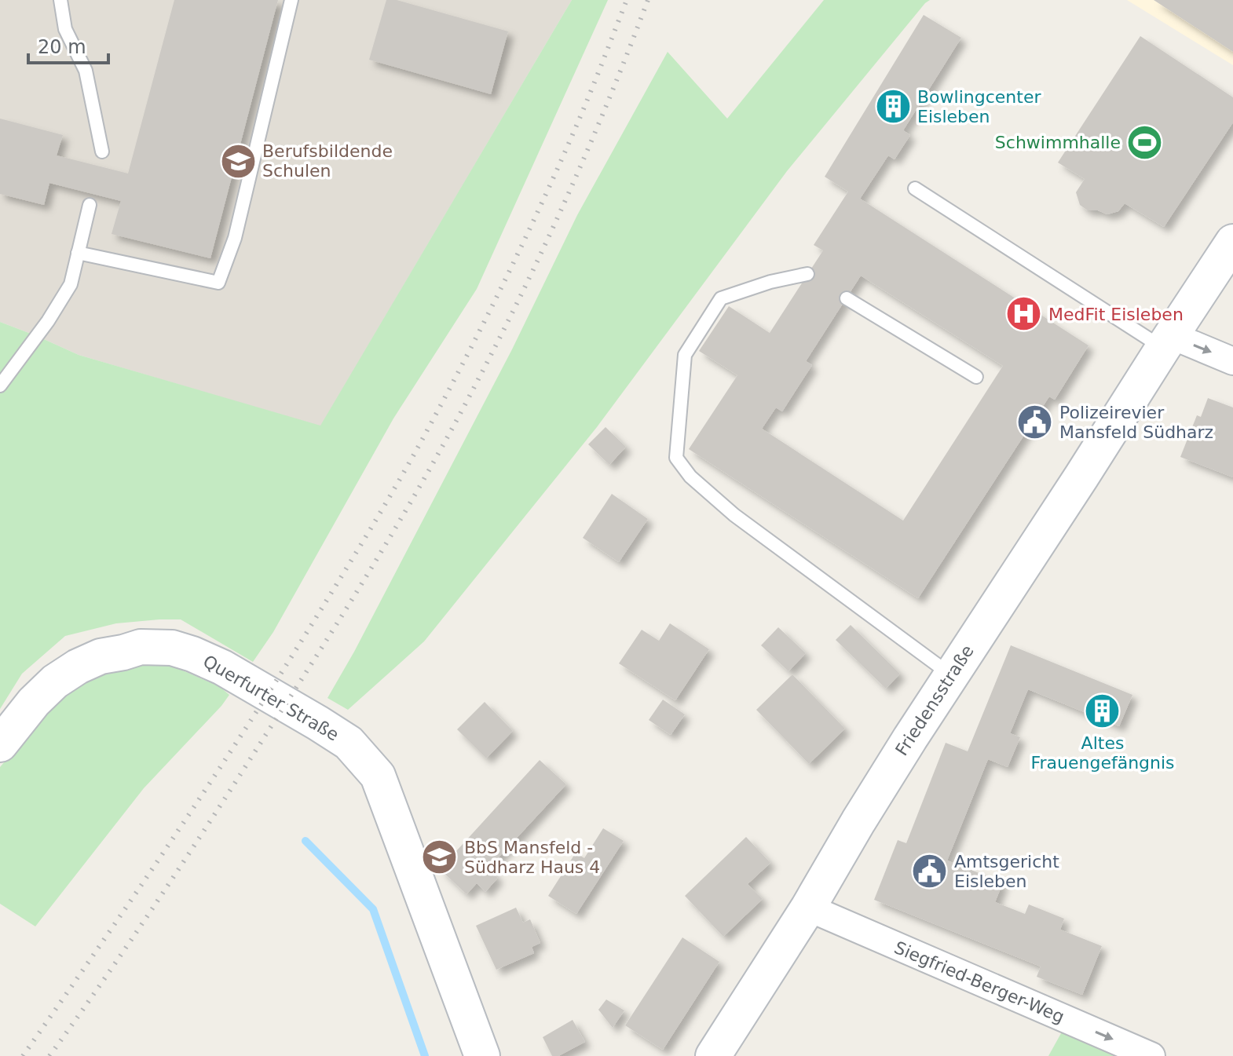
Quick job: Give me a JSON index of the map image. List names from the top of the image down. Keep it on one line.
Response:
{"streets":{"main road":["Querfurter Straße","Friedensstraße"],"street":["Siegfried-Berger-Weg"]},"crossings":[["Friedensstraße","Siegfried-Berger-Weg"]],"one_way":["Siegfried-Berger-Weg"],"places":{"building":["Bowlingcenter Eisleben","Altes Frauengefängnis"],"sports":["Schwimmhalle"],"school or university":["Berufsbildende Schulen","BbS Mansfeld - Südharz Haus 4"],"hospital":["MedFit Eisleben"],"public building":["Polizeirevier Mansfeld Südharz","Amtsgericht Eisleben"]},"scale_bar":"20 m"}
